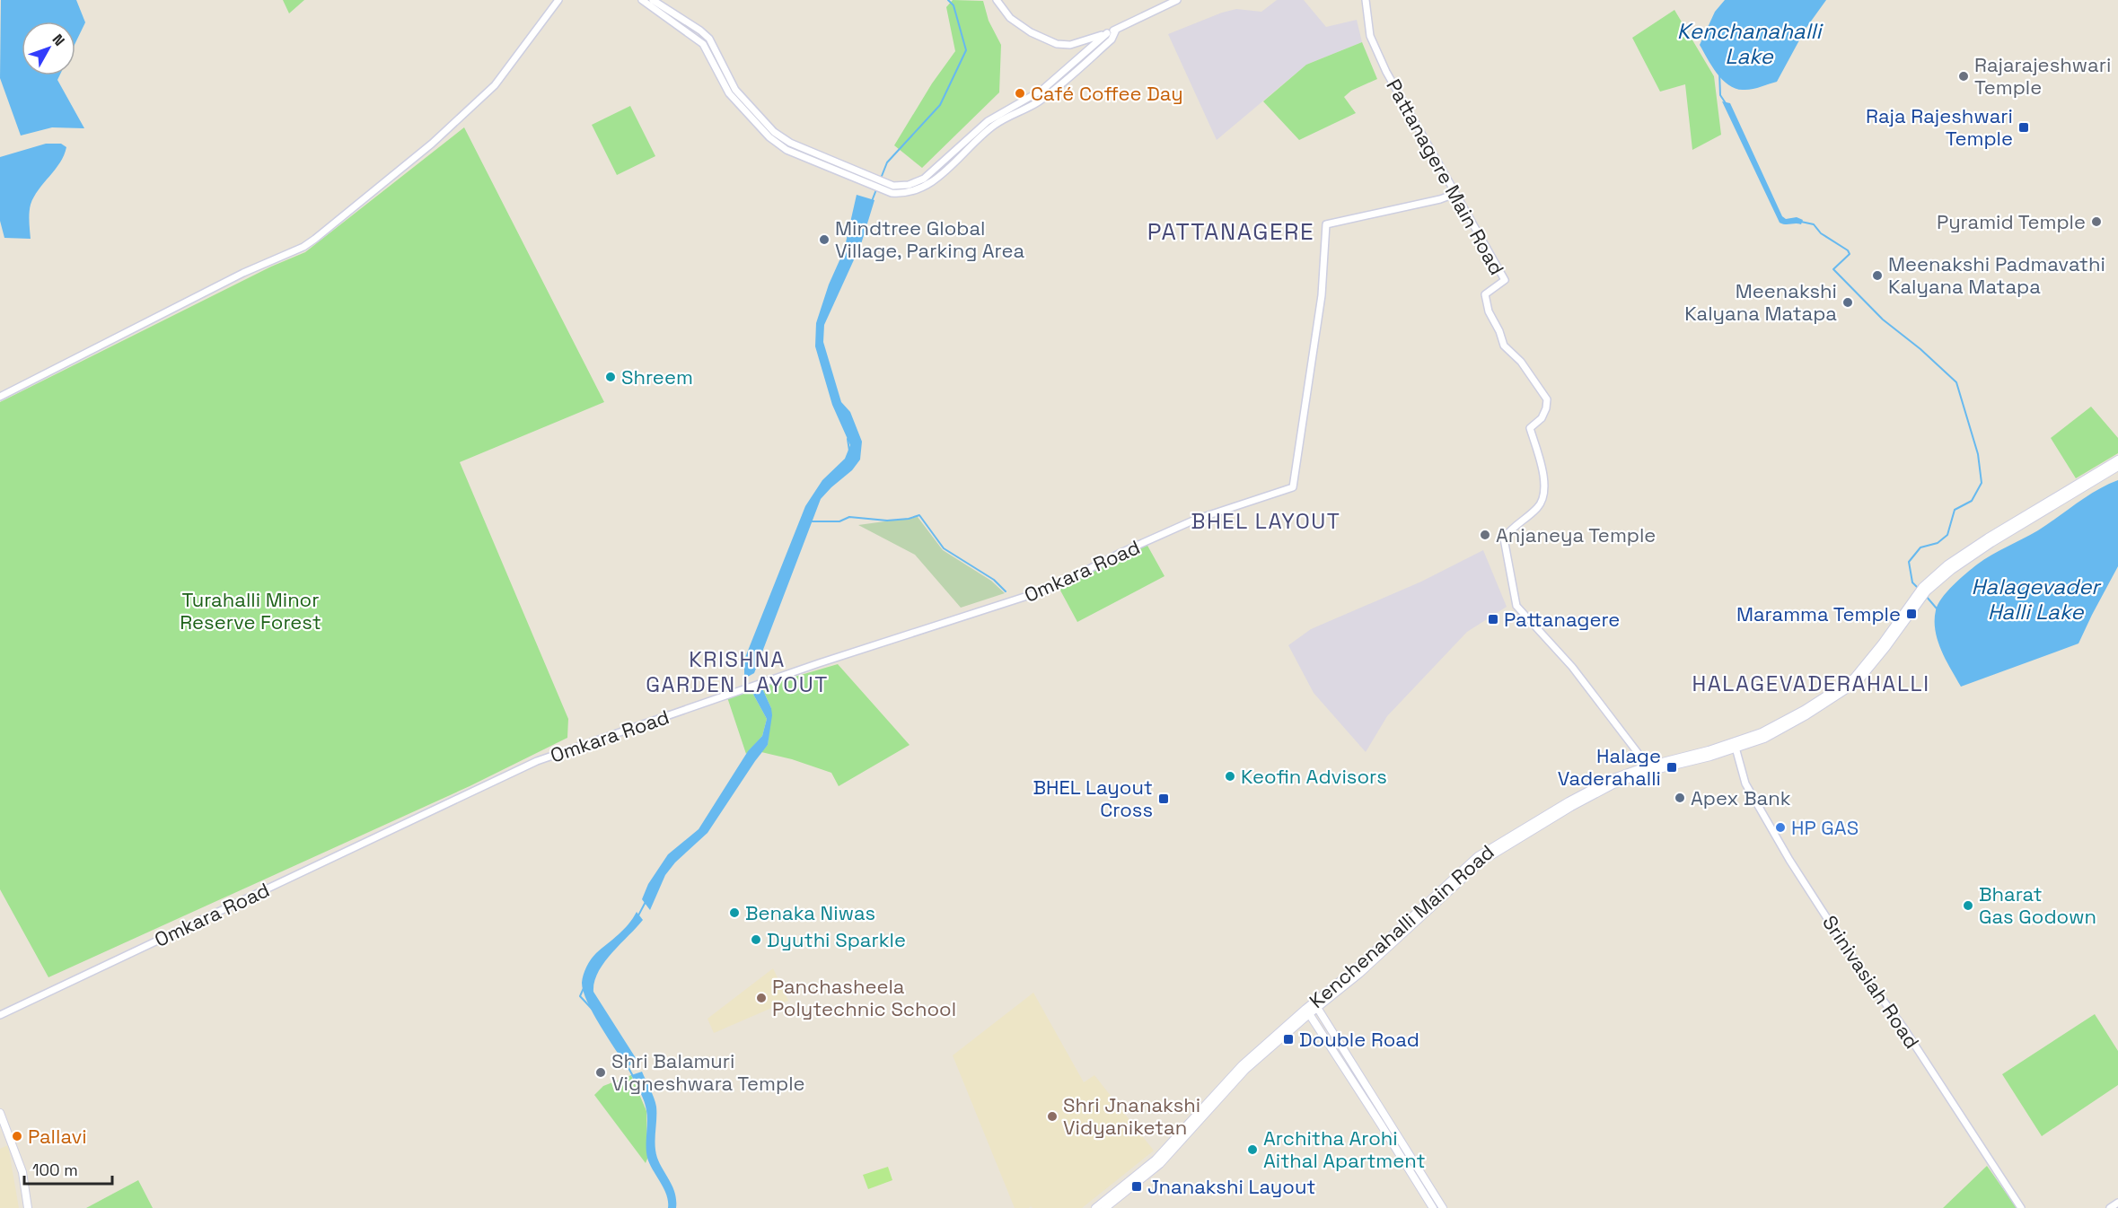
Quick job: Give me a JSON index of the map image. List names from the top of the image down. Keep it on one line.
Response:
{"streets":{"main road":["Kenchenahalli Main Road"],"street":["Pattanagere Main Road","Omkara Road","Srinivasiah Road"]},"crossings":[["Pattanagere Main Road","Omkara Road"],["Pattanagere Main Road","Kenchenahalli Main Road"],["Kenchenahalli Main Road","Srinivasiah Road"]],"districts":["PATTANAGERE","BHEL LAYOUT","KRISHNA GARDEN LAYOUT","HALAGEVADERAHALLI"],"water":["Kenchanahalli Lake","Halagevader Halli Lake"],"parks":["Turahalli Minor Reserve Forest"],"places":{"other":["Rajarajeshwari Temple","Café Coffee Day","Pyramid Temple","Mindtree Global Village, Parking Area","Meenakshi Padmavathi Kalyana Matapa","Meenakshi Kalyana Matapa","Shreem","Anjaneya Temple","Keofin Advisors","Apex Bank","HP GAS","Bharat Gas Godown","Benaka Niwas","Dyuthi Sparkle","Panchasheela Polytechnic School","Shri Balamuri Vigneshwara Temple","Shri Jnanakshi Vidyaniketan","Pallavi","Architha Arohi Aithal Apartment"],"transit":["Raja Rajeshwari Temple","Maramma Temple","Pattanagere","Halage Vaderahalli","BHEL Layout Cross","Double Road","Jnanakshi Layout"]},"scale_bar":"100 m","north":"top right"}
